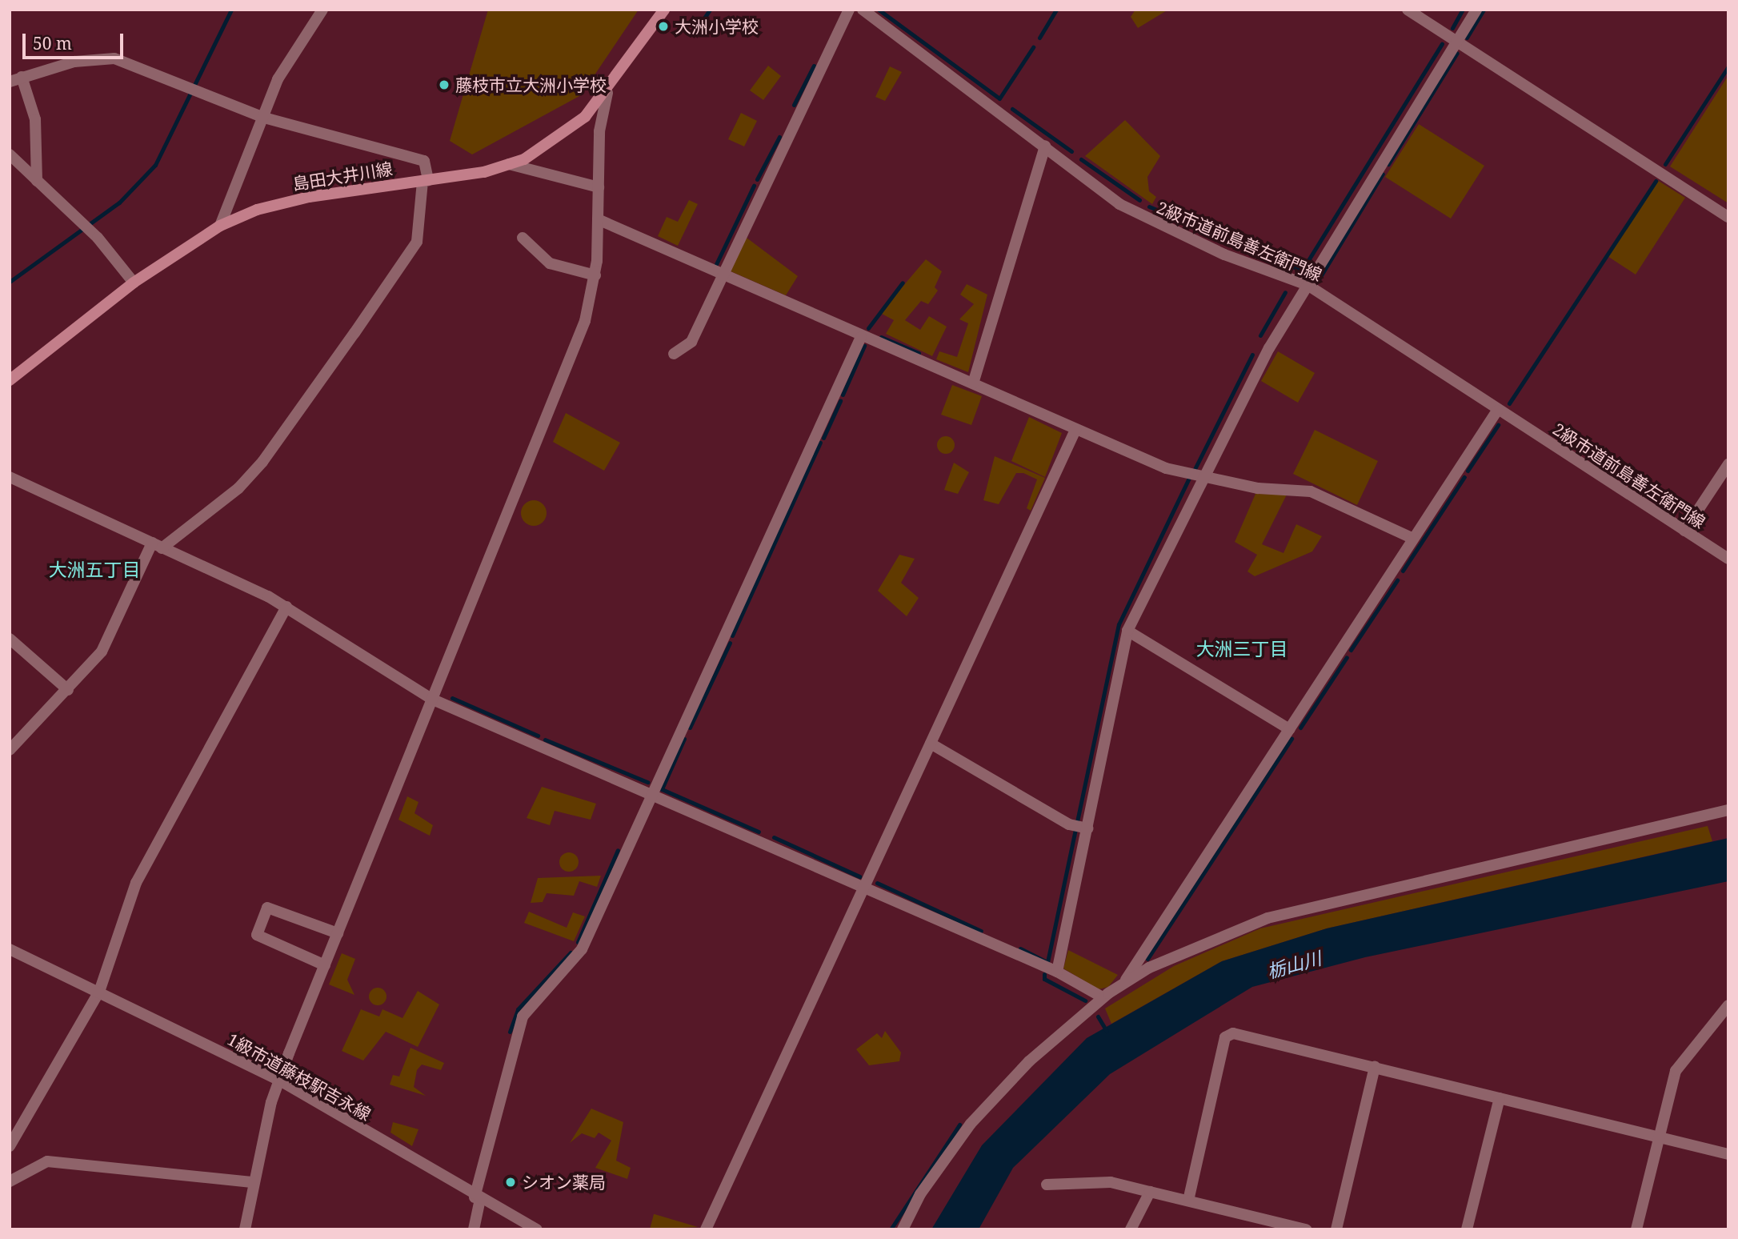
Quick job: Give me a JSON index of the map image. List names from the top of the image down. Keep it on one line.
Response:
{"streets":{"main road":["島田大井川線"],"street":["2級市道前島善左衛門線","1級市道藤枝駅吉永線"]},"districts":["大洲五丁目","大洲三丁目"],"water":["栃山川"],"places":["大洲小学校","藤枝市立大洲小学校","シオン薬局"],"scale_bar":"50 m"}
